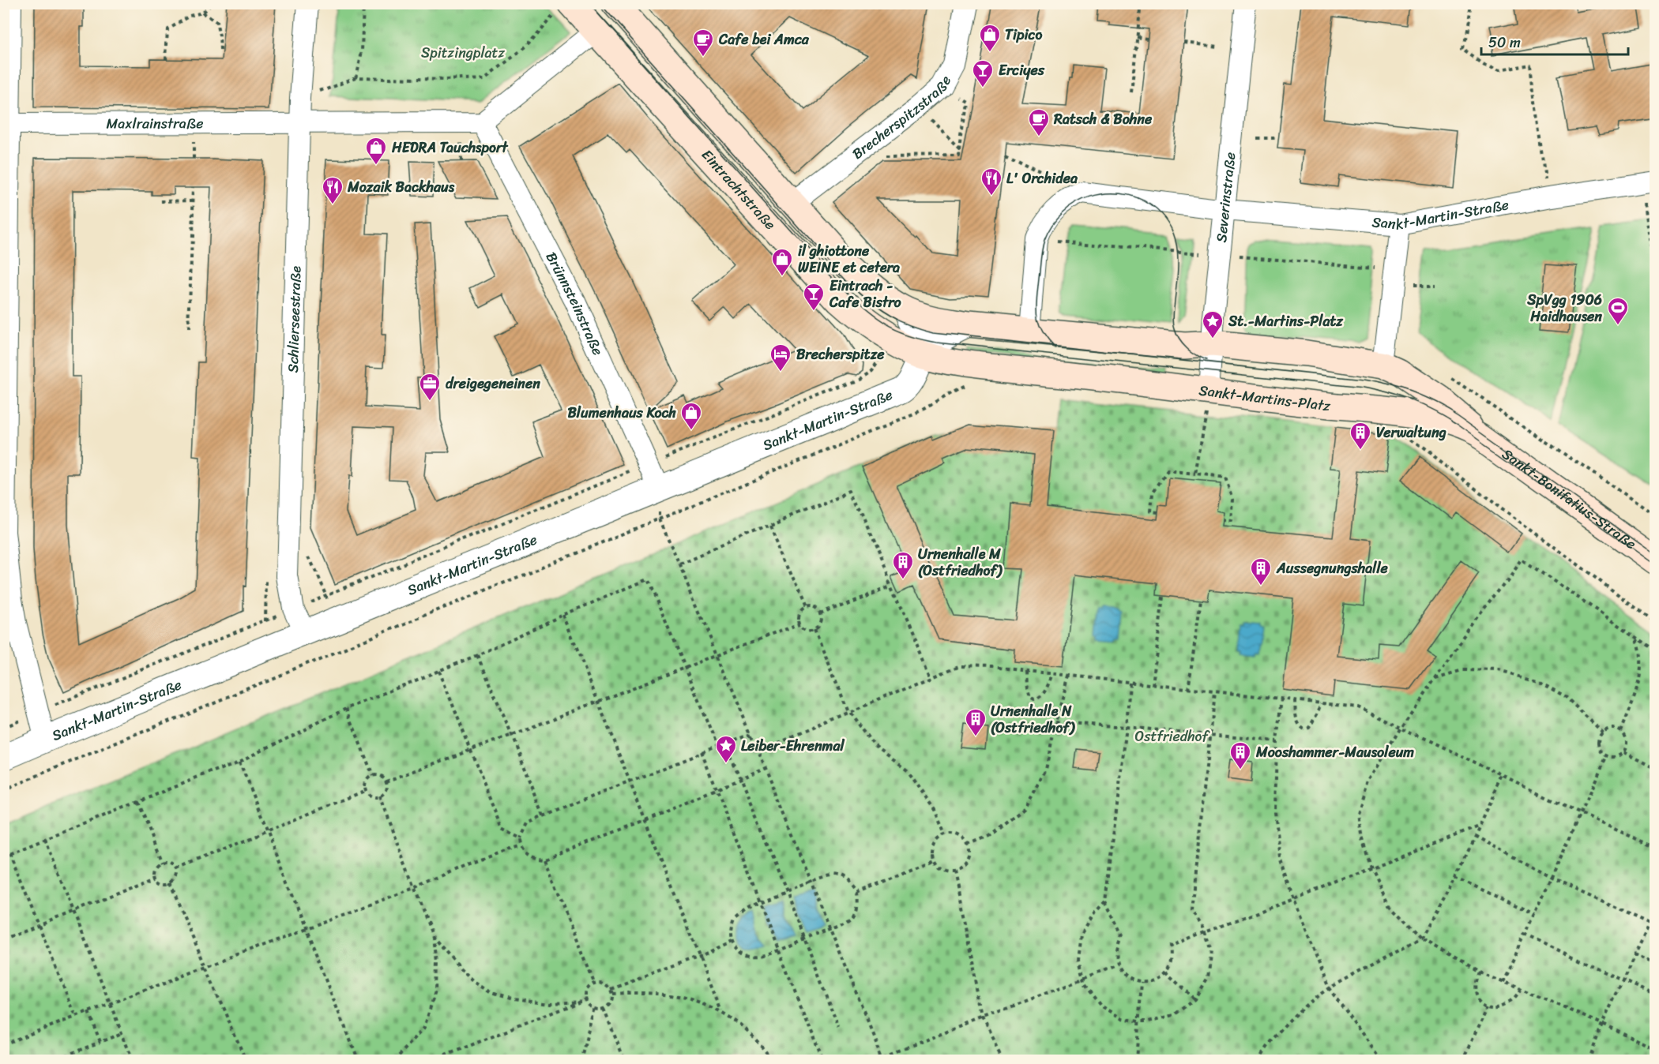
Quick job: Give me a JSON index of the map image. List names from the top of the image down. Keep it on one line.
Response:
{"streets":{"main road":["Eintrachtstraße","Sankt-Martins-Platz","Sankt-Bonifatius-Straße"],"street":["Brecherspitzstraße","Maxlrainstraße","Severinstraße","Sankt-Martin-Straße","Brünnsteinstraße","Schlierseestraße"]},"crossings":[["Maxlrainstraße","Schlierseestraße"],["Eintrachtstraße","Sankt-Martin-Straße"],["Eintrachtstraße","Sankt-Martins-Platz"],["Severinstraße","Sankt-Martin-Straße"],["Severinstraße","Sankt-Martins-Platz"],["Sankt-Martin-Straße","Brünnsteinstraße"],["Sankt-Martin-Straße","Schlierseestraße"],["Sankt-Martin-Straße","Sankt-Martins-Platz"],["Sankt-Martins-Platz","Sankt-Bonifatius-Straße"]],"parks":["Spitzingplatz","Ostfriedhof"],"places":{"shop":["Tipico","HEDRA Tauchsport","il ghiottone WEINE et cetera","Blumenhaus Koch"],"cafe":["Cafe bei Amca","Ratsch & Bohne"],"bar":["Erciyes","Eintrach - Cafe Bistro"],"restaurant":["L' Orchidea","Mozaik Backhaus"],"sports":["SpVgg 1906 Haidhausen"],"place":["St.-Martins-Platz","Leiber-Ehrenmal"],"hotel":["Brecherspitze"],"office":["dreigegeneinen"],"building":["Verwaltung","Urnenhalle M (Ostfriedhof)","Aussegnungshalle","Urnenhalle N (Ostfriedhof)","Mooshammer-Mausoleum"]},"scale_bar":"50 m"}
